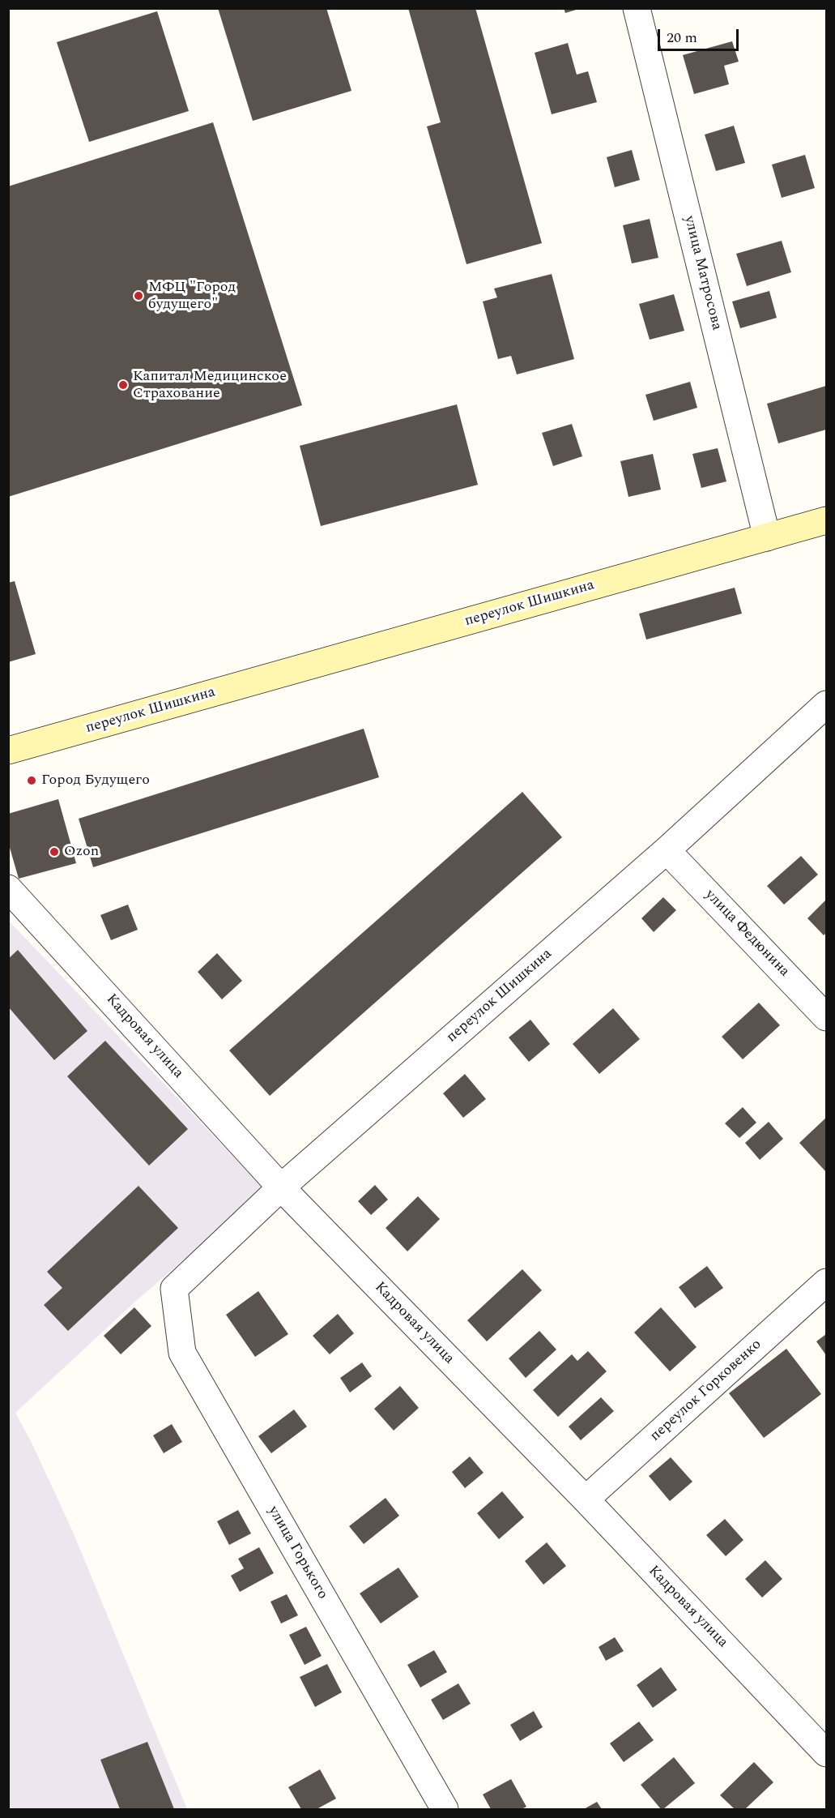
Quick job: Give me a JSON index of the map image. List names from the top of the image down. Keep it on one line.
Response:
{"streets":{"main road":["переулок Шишкина"],"street":["улица Матросова","улица Федюнина","Кадровая улица","переулок Горковенко","улица Горького"]},"crossings":[["улица Матросова","переулок Шишкина"],["переулок Шишкина","улица Федюнина"],["переулок Шишкина","Кадровая улица"],["переулок Шишкина","улица Горького"],["Кадровая улица","переулок Горковенко"]],"places":["МФЦ \"Город будущего\"","Капитал Медицинское Страхование","Город Будущего","Ozon"],"scale_bar":"20 m"}
